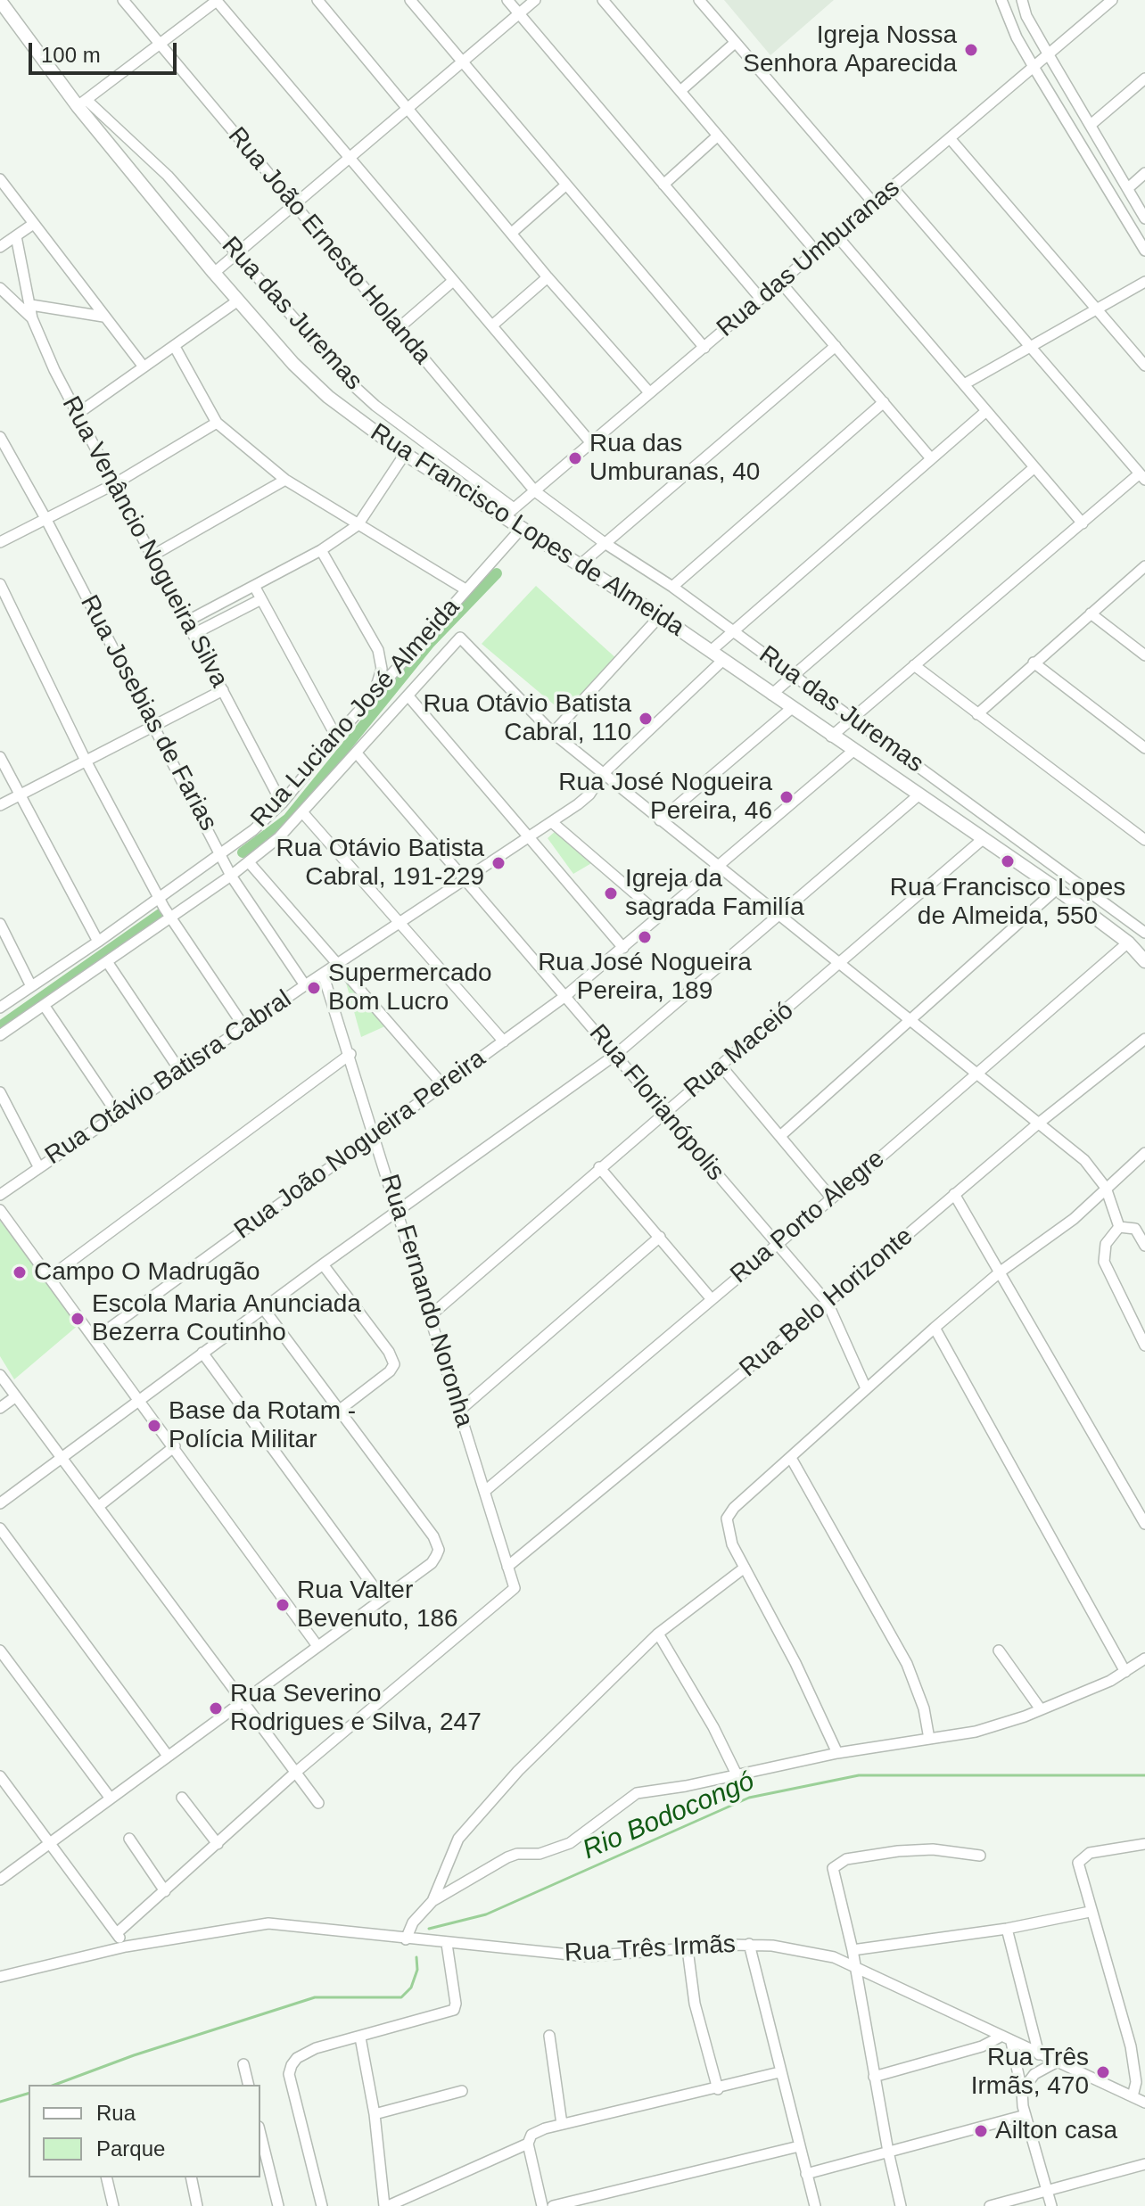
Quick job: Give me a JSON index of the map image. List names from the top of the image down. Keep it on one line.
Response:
{"streets":{"main road":["Rua Francisco Lopes de Almeida"],"street":["Rua João Ernesto Holanda","Rua das Umburanas","Rua das Juremas","Rua Venâncio Nogueira Silva","Rua Josebias de Farias","Rua Luciano José Almeida","Rua Maceió","Rua Otávio Batisra Cabral","Rua Florianópolis","Rua João Nogueira Pereira","Rua Porto Alegre","Rua Fernando Noronha","Rua Belo Horizonte","Rua Três Irmãs"]},"crossings":[["Rua João Ernesto Holanda","Rua das Umburanas"],["Rua João Ernesto Holanda","Rua das Juremas"],["Rua das Umburanas","Rua das Juremas"],["Rua das Umburanas","Rua Francisco Lopes de Almeida"],["Rua das Juremas","Rua Francisco Lopes de Almeida"],["Rua Francisco Lopes de Almeida","Rua Luciano José Almeida"],["Rua Francisco Lopes de Almeida","Rua Maceió"],["Rua Francisco Lopes de Almeida","Rua Otávio Batisra Cabral"],["Rua Francisco Lopes de Almeida","Rua João Nogueira Pereira"],["Rua Francisco Lopes de Almeida","Rua Porto Alegre"],["Rua Venâncio Nogueira Silva","Rua Luciano José Almeida"],["Rua Josebias de Farias","Rua Luciano José Almeida"],["Rua Josebias de Farias","Rua Otávio Batisra Cabral"],["Rua Luciano José Almeida","Rua Florianópolis"],["Rua Maceió","Rua Florianópolis"],["Rua Maceió","Rua Fernando Noronha"],["Rua Otávio Batisra Cabral","Rua Florianópolis"],["Rua Otávio Batisra Cabral","Rua Fernando Noronha"],["Rua Florianópolis","Rua João Nogueira Pereira"],["Rua Florianópolis","Rua Porto Alegre"],["Rua Florianópolis","Rua Belo Horizonte"],["Rua João Nogueira Pereira","Rua Fernando Noronha"],["Rua Porto Alegre","Rua Fernando Noronha"],["Rua Fernando Noronha","Rua Belo Horizonte"]],"water":["Rio Bodocongó"],"places":["Igreja Nossa Senhora Aparecida","Rua das Umburanas, 40","Rua Otávio Batista Cabral, 110","Rua José Nogueira Pereira, 46","Rua Francisco Lopes de Almeida, 550","Rua Otávio Batista Cabral, 191-229","Igreja da sagrada Familía","Rua José Nogueira Pereira, 189","Supermercado Bom Lucro","Campo O Madrugão","Escola Maria Anunciada Bezerra Coutinho","Base da Rotam - Polícia Militar","Rua Valter Bevenuto, 186","Rua Severino Rodrigues e Silva, 247","Rua Três Irmãs, 470","Ailton casa"],"legend":["Rua","Parque"],"scale_bar":"100 m"}
